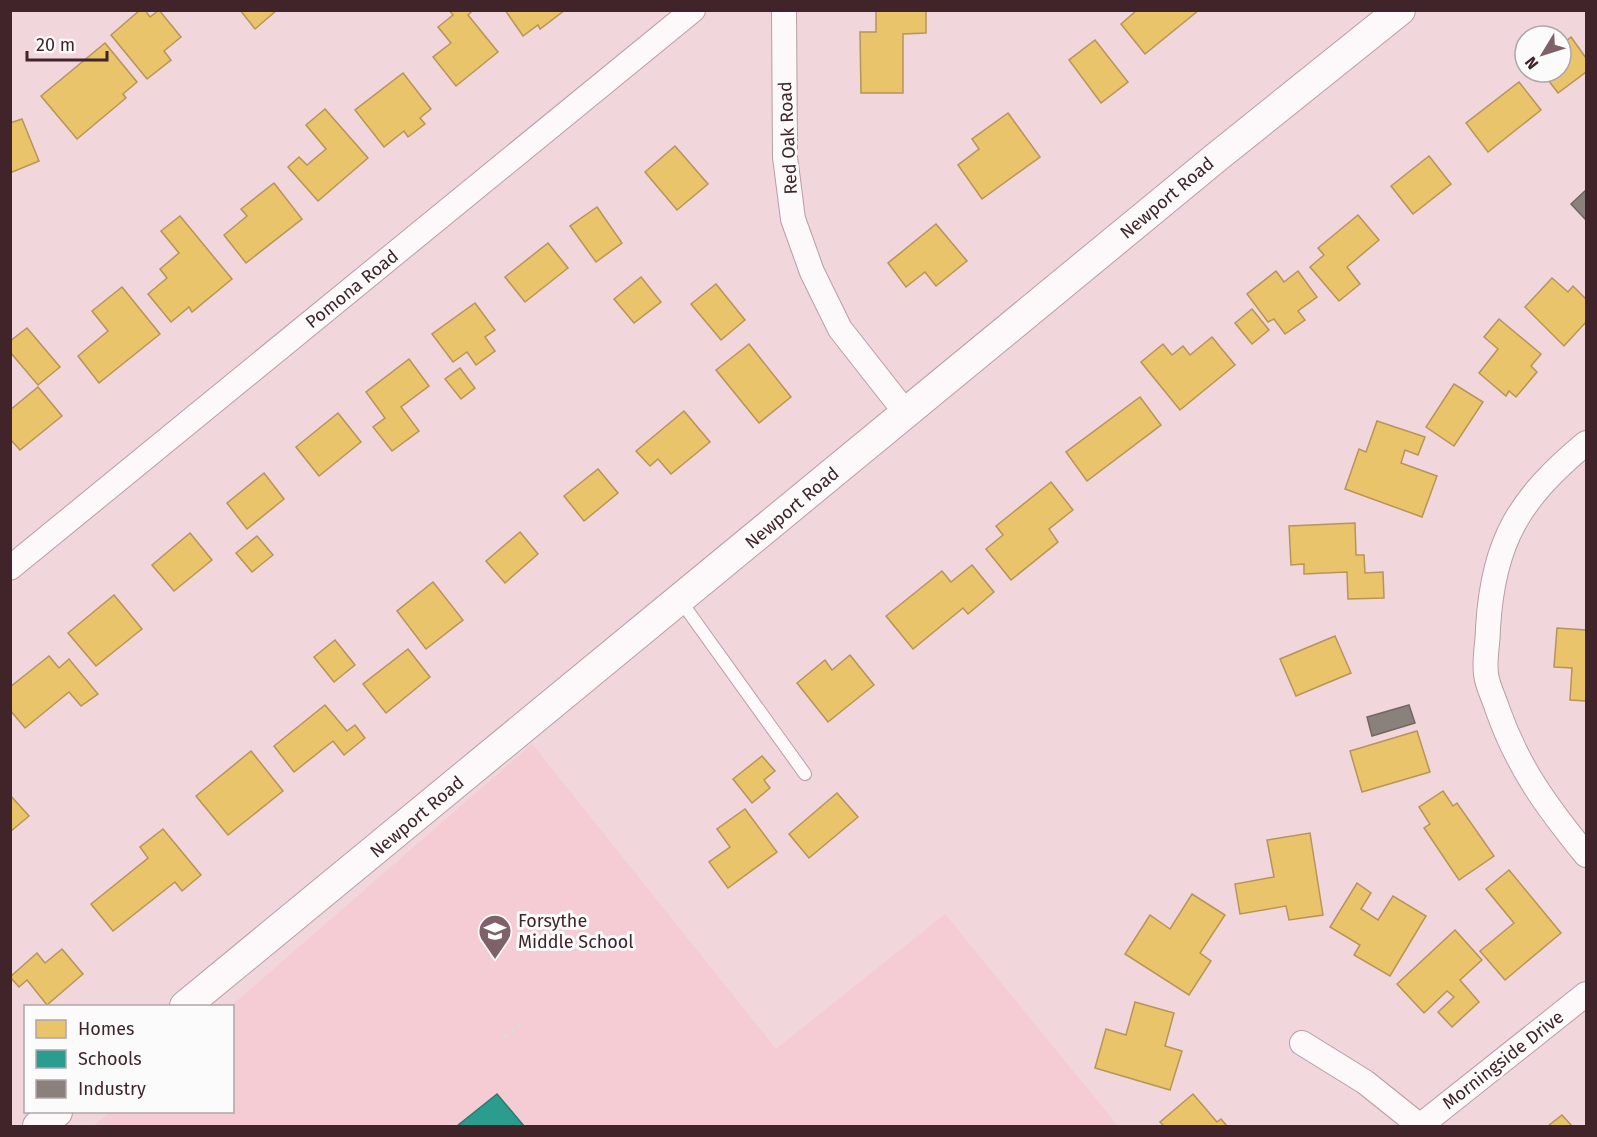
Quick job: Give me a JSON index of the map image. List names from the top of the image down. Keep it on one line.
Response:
{"streets":{"street":["Red Oak Road","Newport Road","Pomona Road","Morningside Drive"]},"crossings":[["Red Oak Road","Newport Road"]],"places":{"school or university":["Forsythe Middle School"]},"legend":["Homes","Schools","Industry"],"scale_bar":"20 m","north":"bottom left"}
